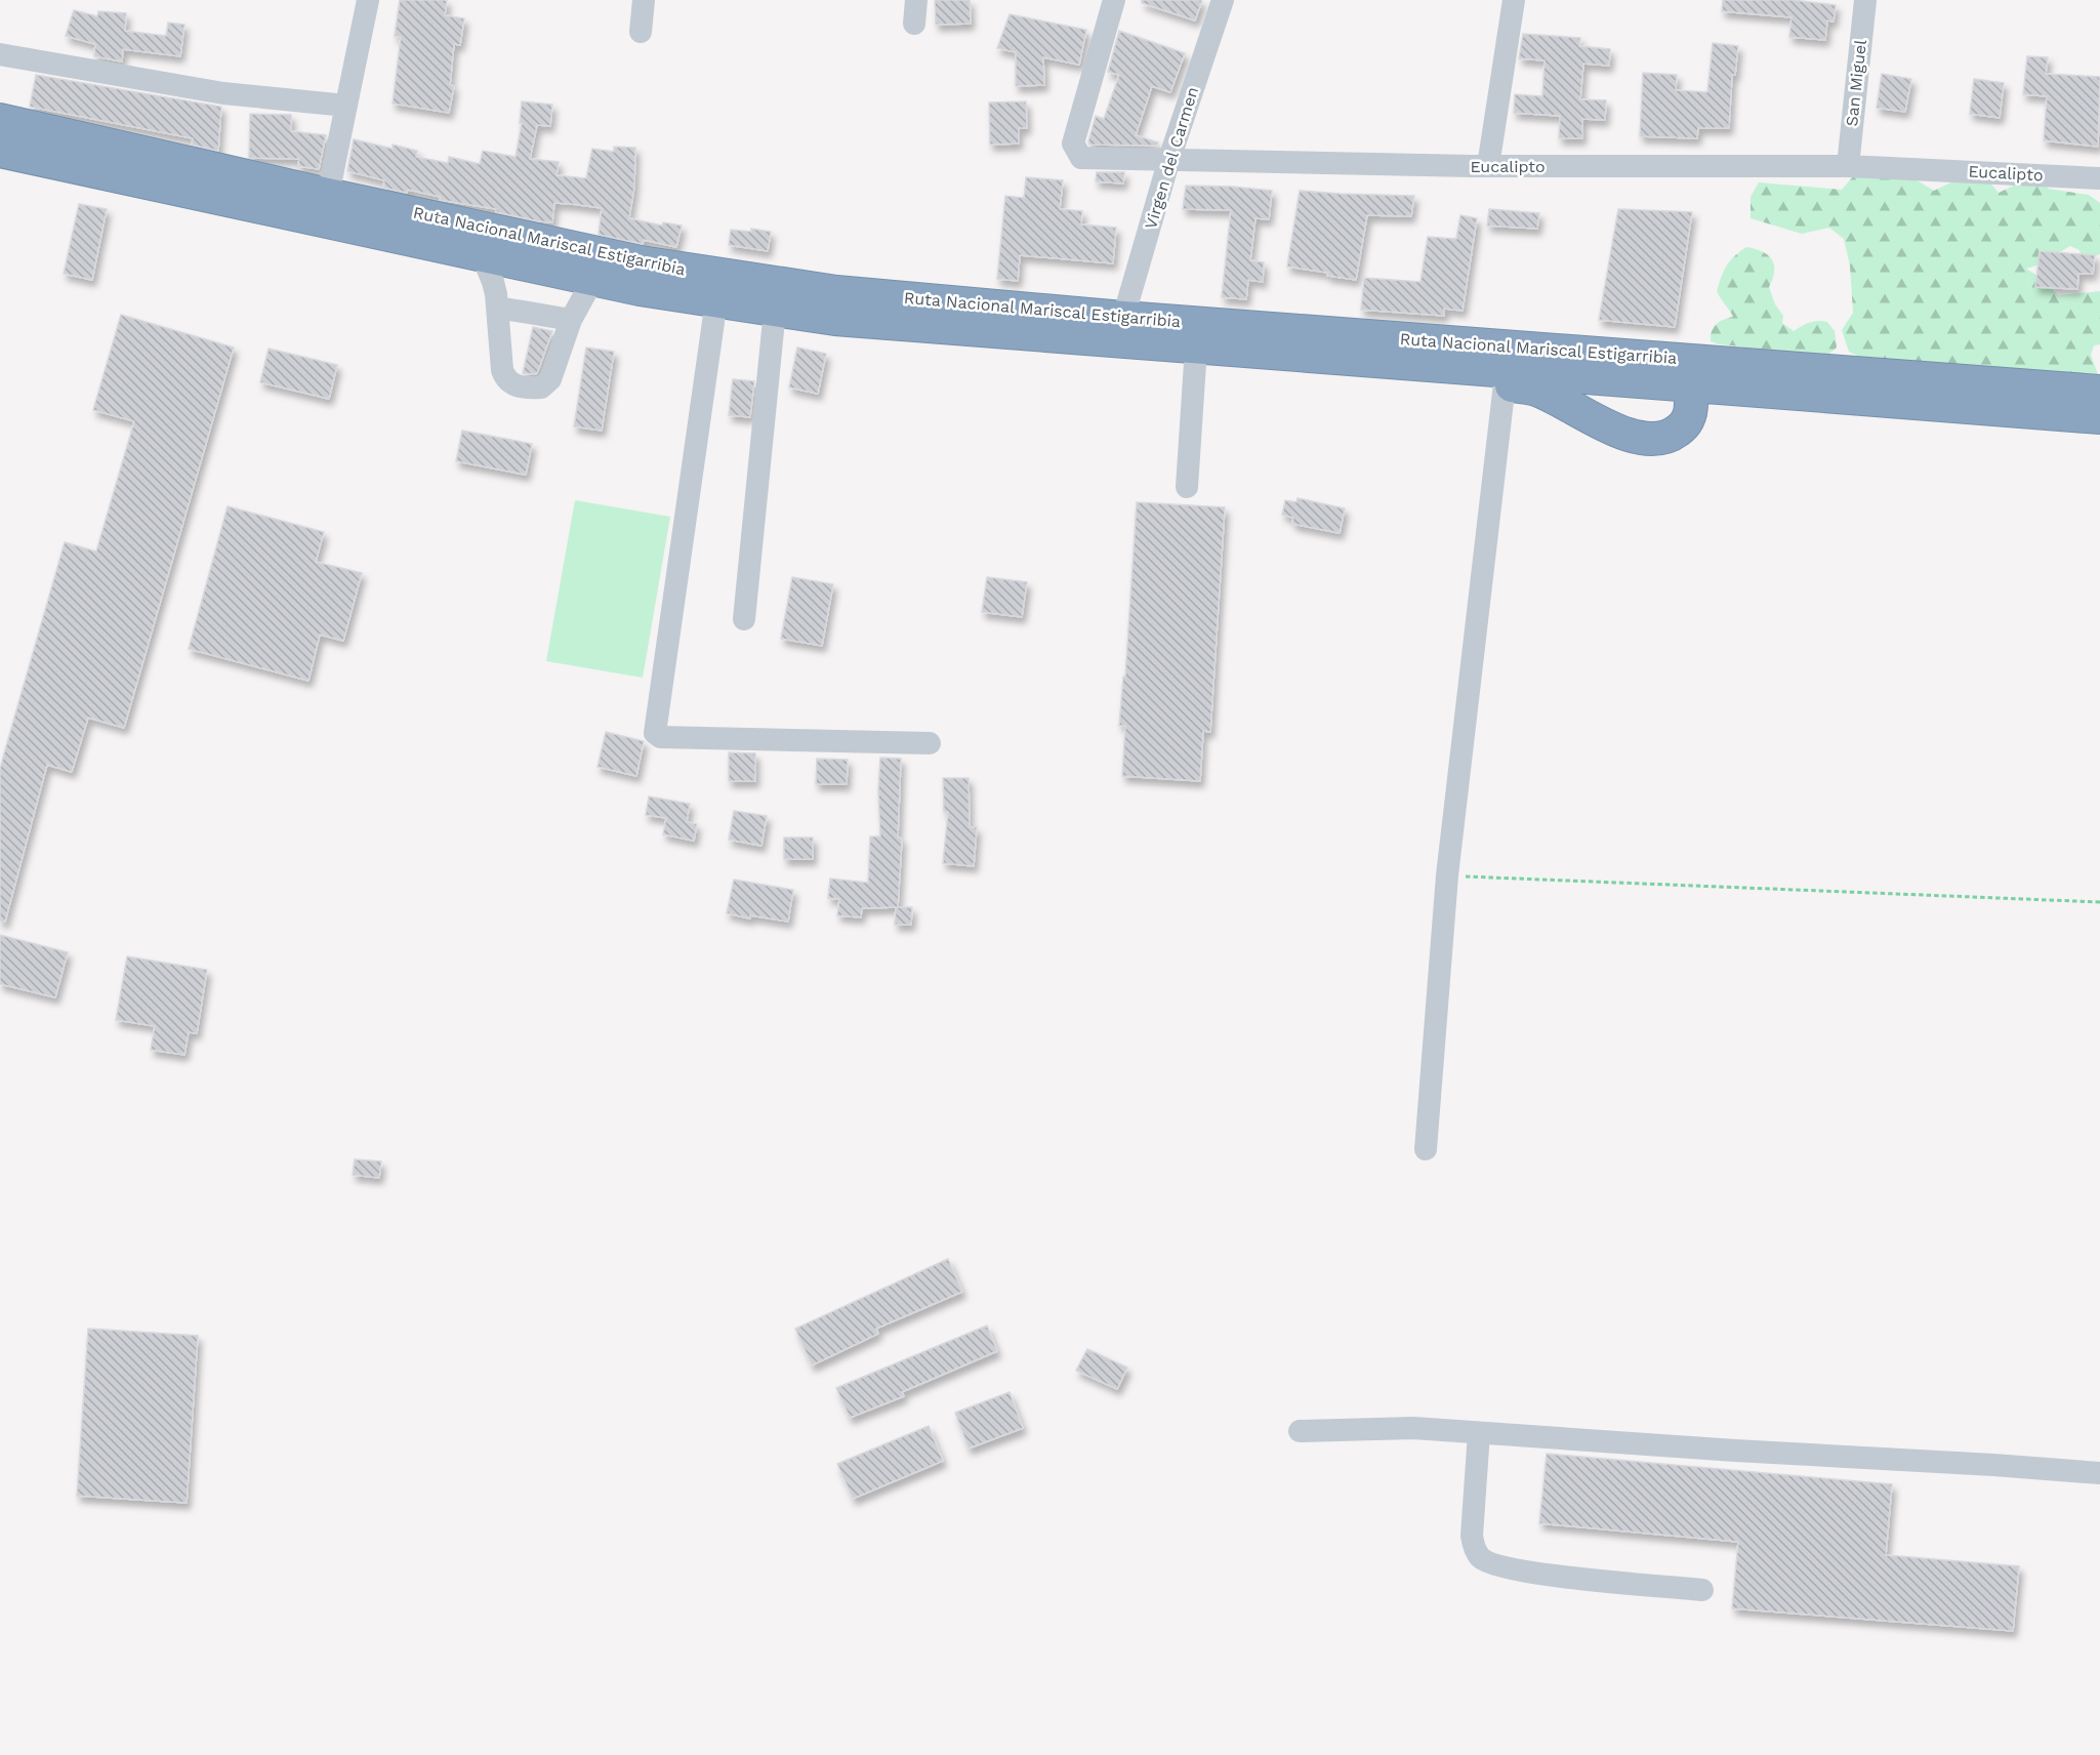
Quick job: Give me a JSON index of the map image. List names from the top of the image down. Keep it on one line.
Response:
{"streets":{"highway":["Ruta Nacional Mariscal Estigarribia"],"street":["San Miguel","Virgen del Carmen","Eucalipto"]},"crossings":[["San Miguel","Eucalipto"],["Virgen del Carmen","Eucalipto"],["Virgen del Carmen","Ruta Nacional Mariscal Estigarribia"]]}
